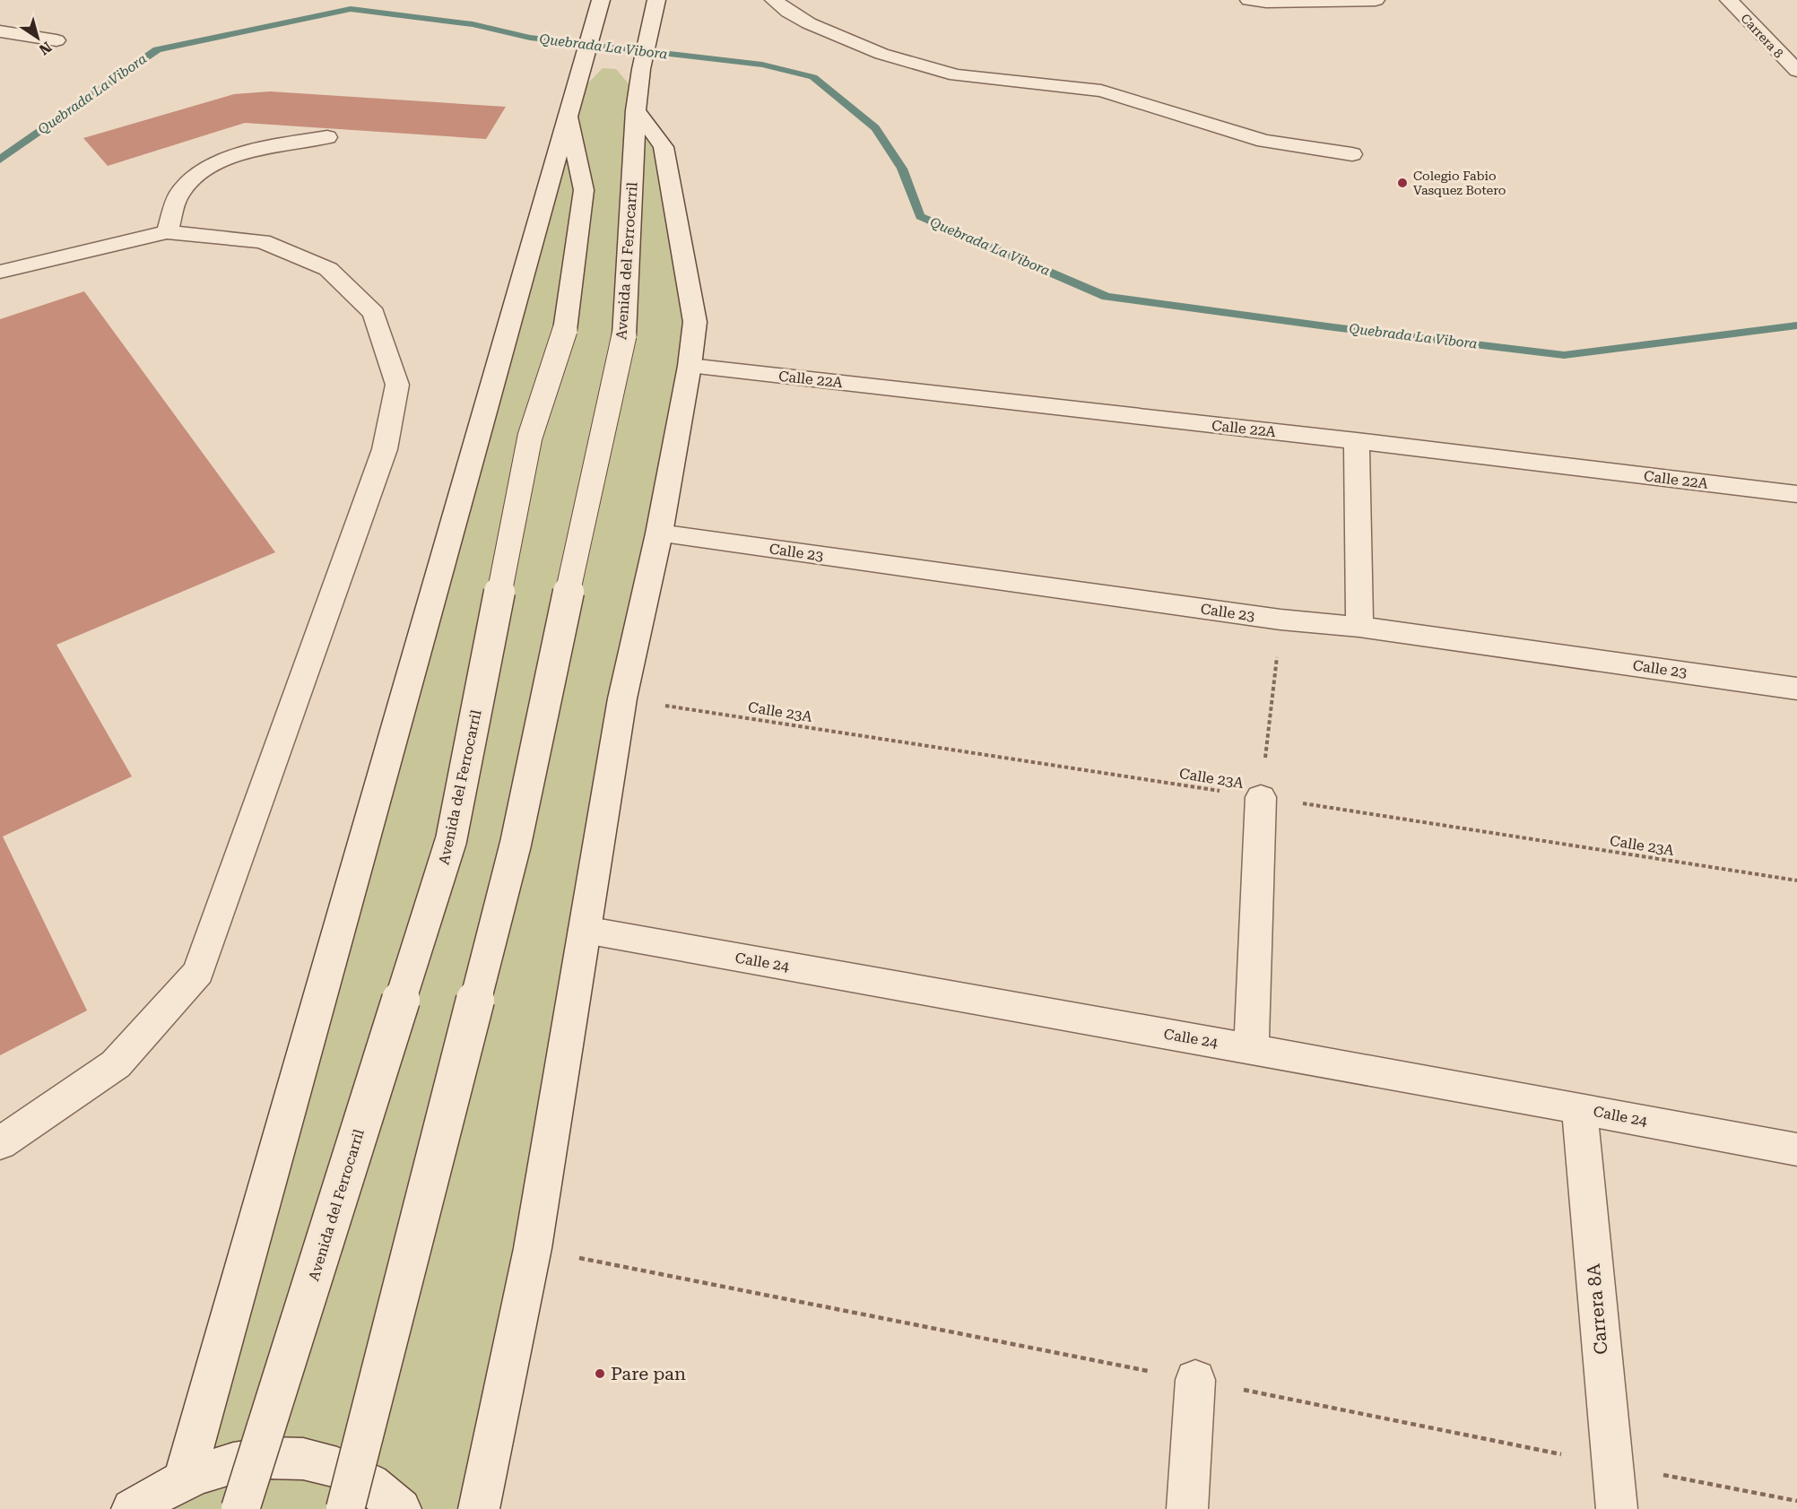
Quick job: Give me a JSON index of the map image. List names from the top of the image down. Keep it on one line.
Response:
{"streets":{"main road":["Carrera 8","Avenida del Ferrocarril","Calle 22A","Calle 23","Calle 24","Carrera 8A"],"path":["Calle 23A"]},"crossings":[["Calle 24","Carrera 8A"]],"water":["Quebrada La Vibora"],"places":["Colegio Fabio Vasquez Botero","Pare pan"],"north":"bottom right"}
